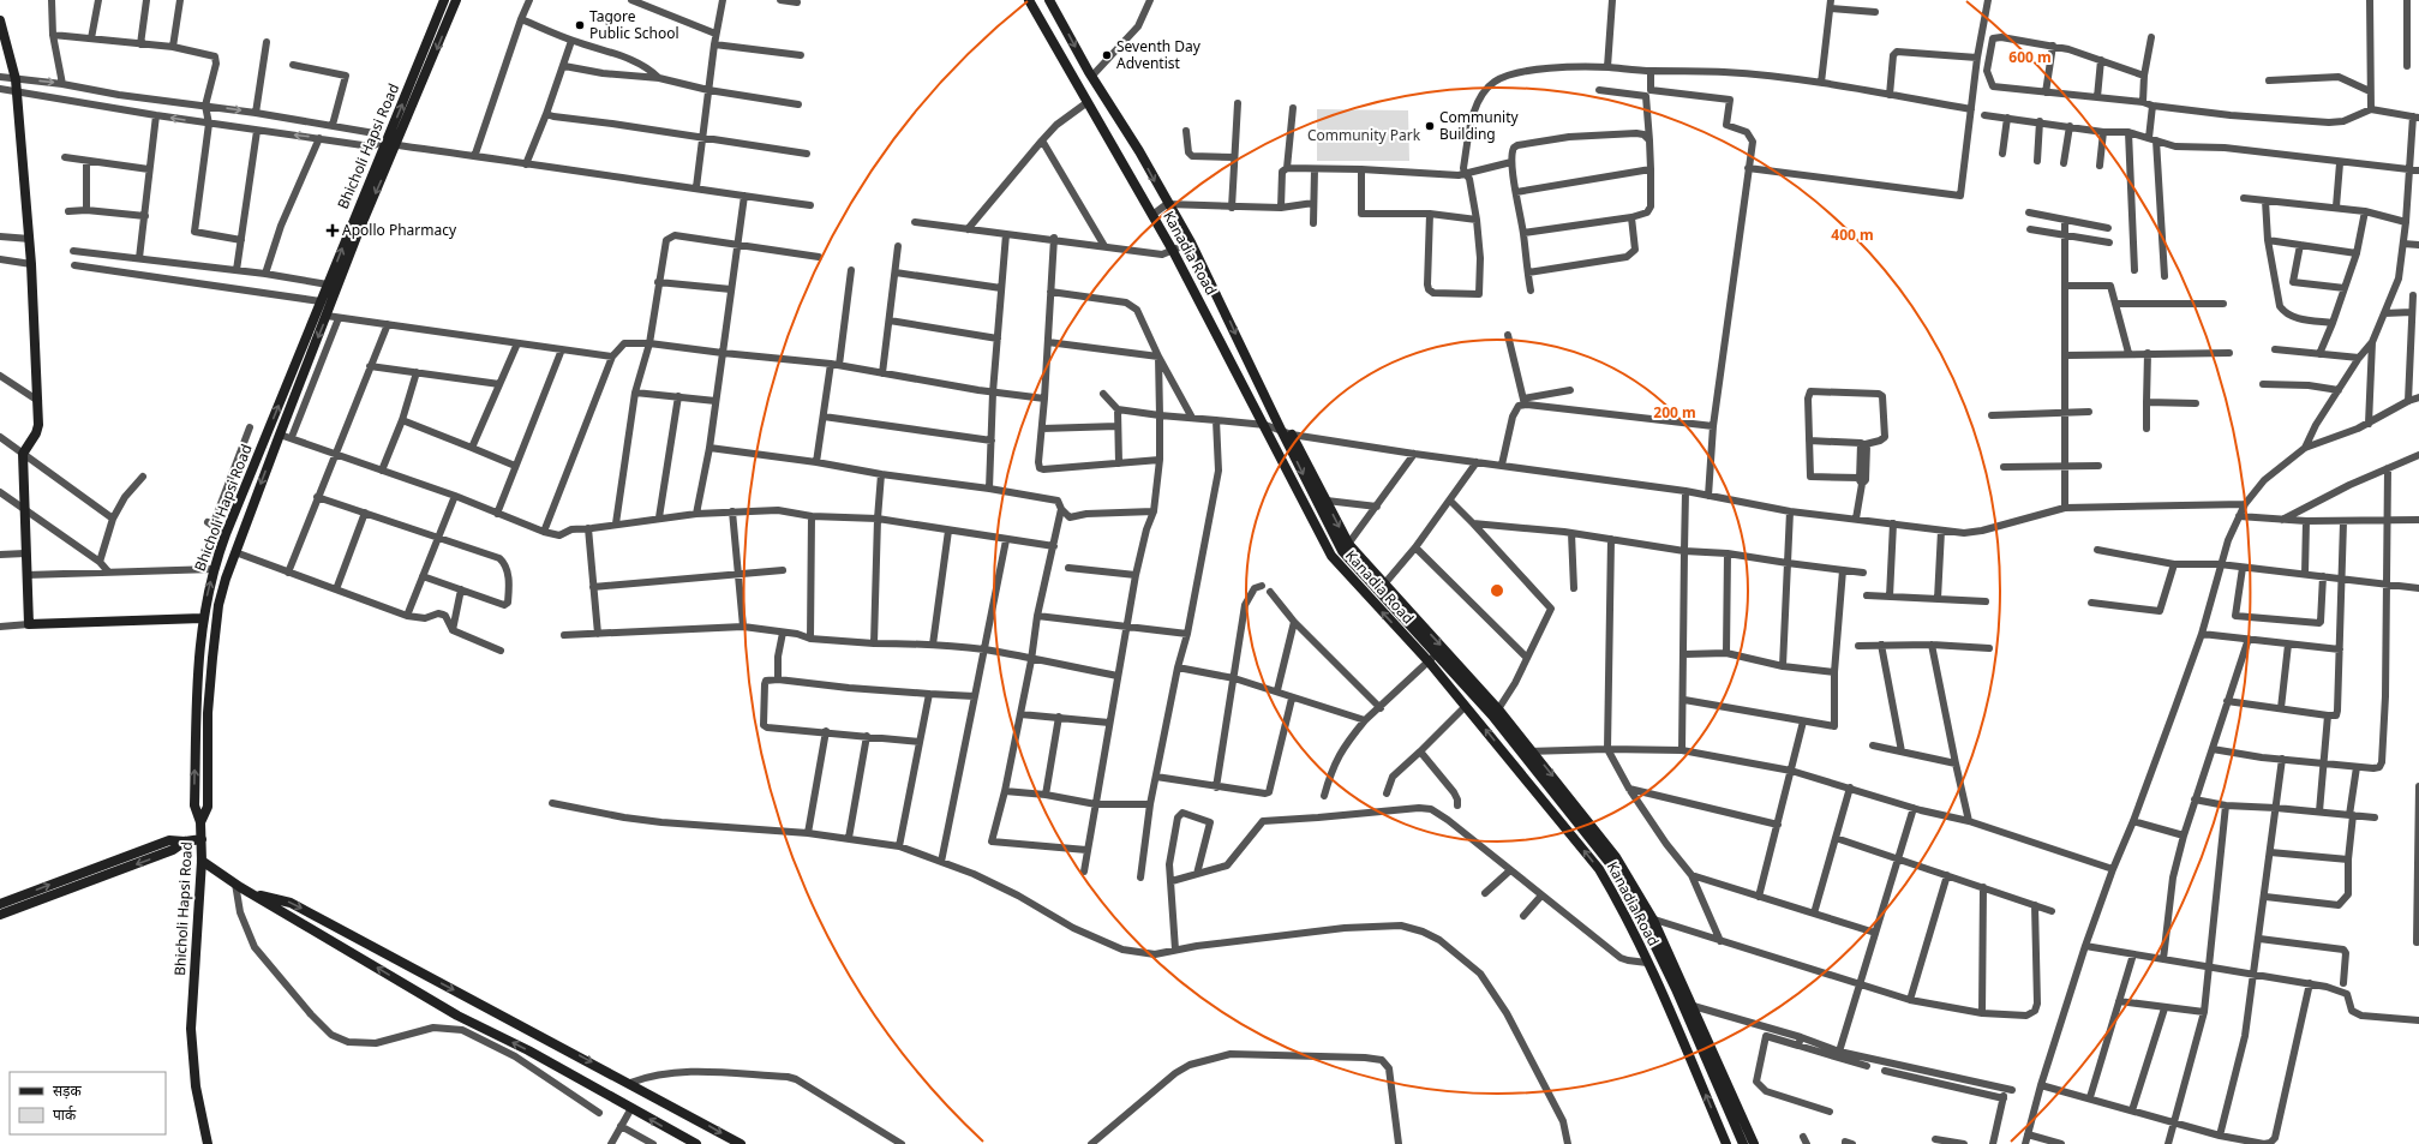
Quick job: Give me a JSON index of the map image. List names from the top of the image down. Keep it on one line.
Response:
{"streets":{"street":["Bhicholi Hapsi Road","Kanadia Road"]},"parks":["Community Park"],"places":{"other":["Tagore Public School","Seventh Day Adventist","Community Building"],"health":["Apollo Pharmacy"]},"legend":["सड़क","पार्क"],"rings":["600 m","400 m","200 m"]}
